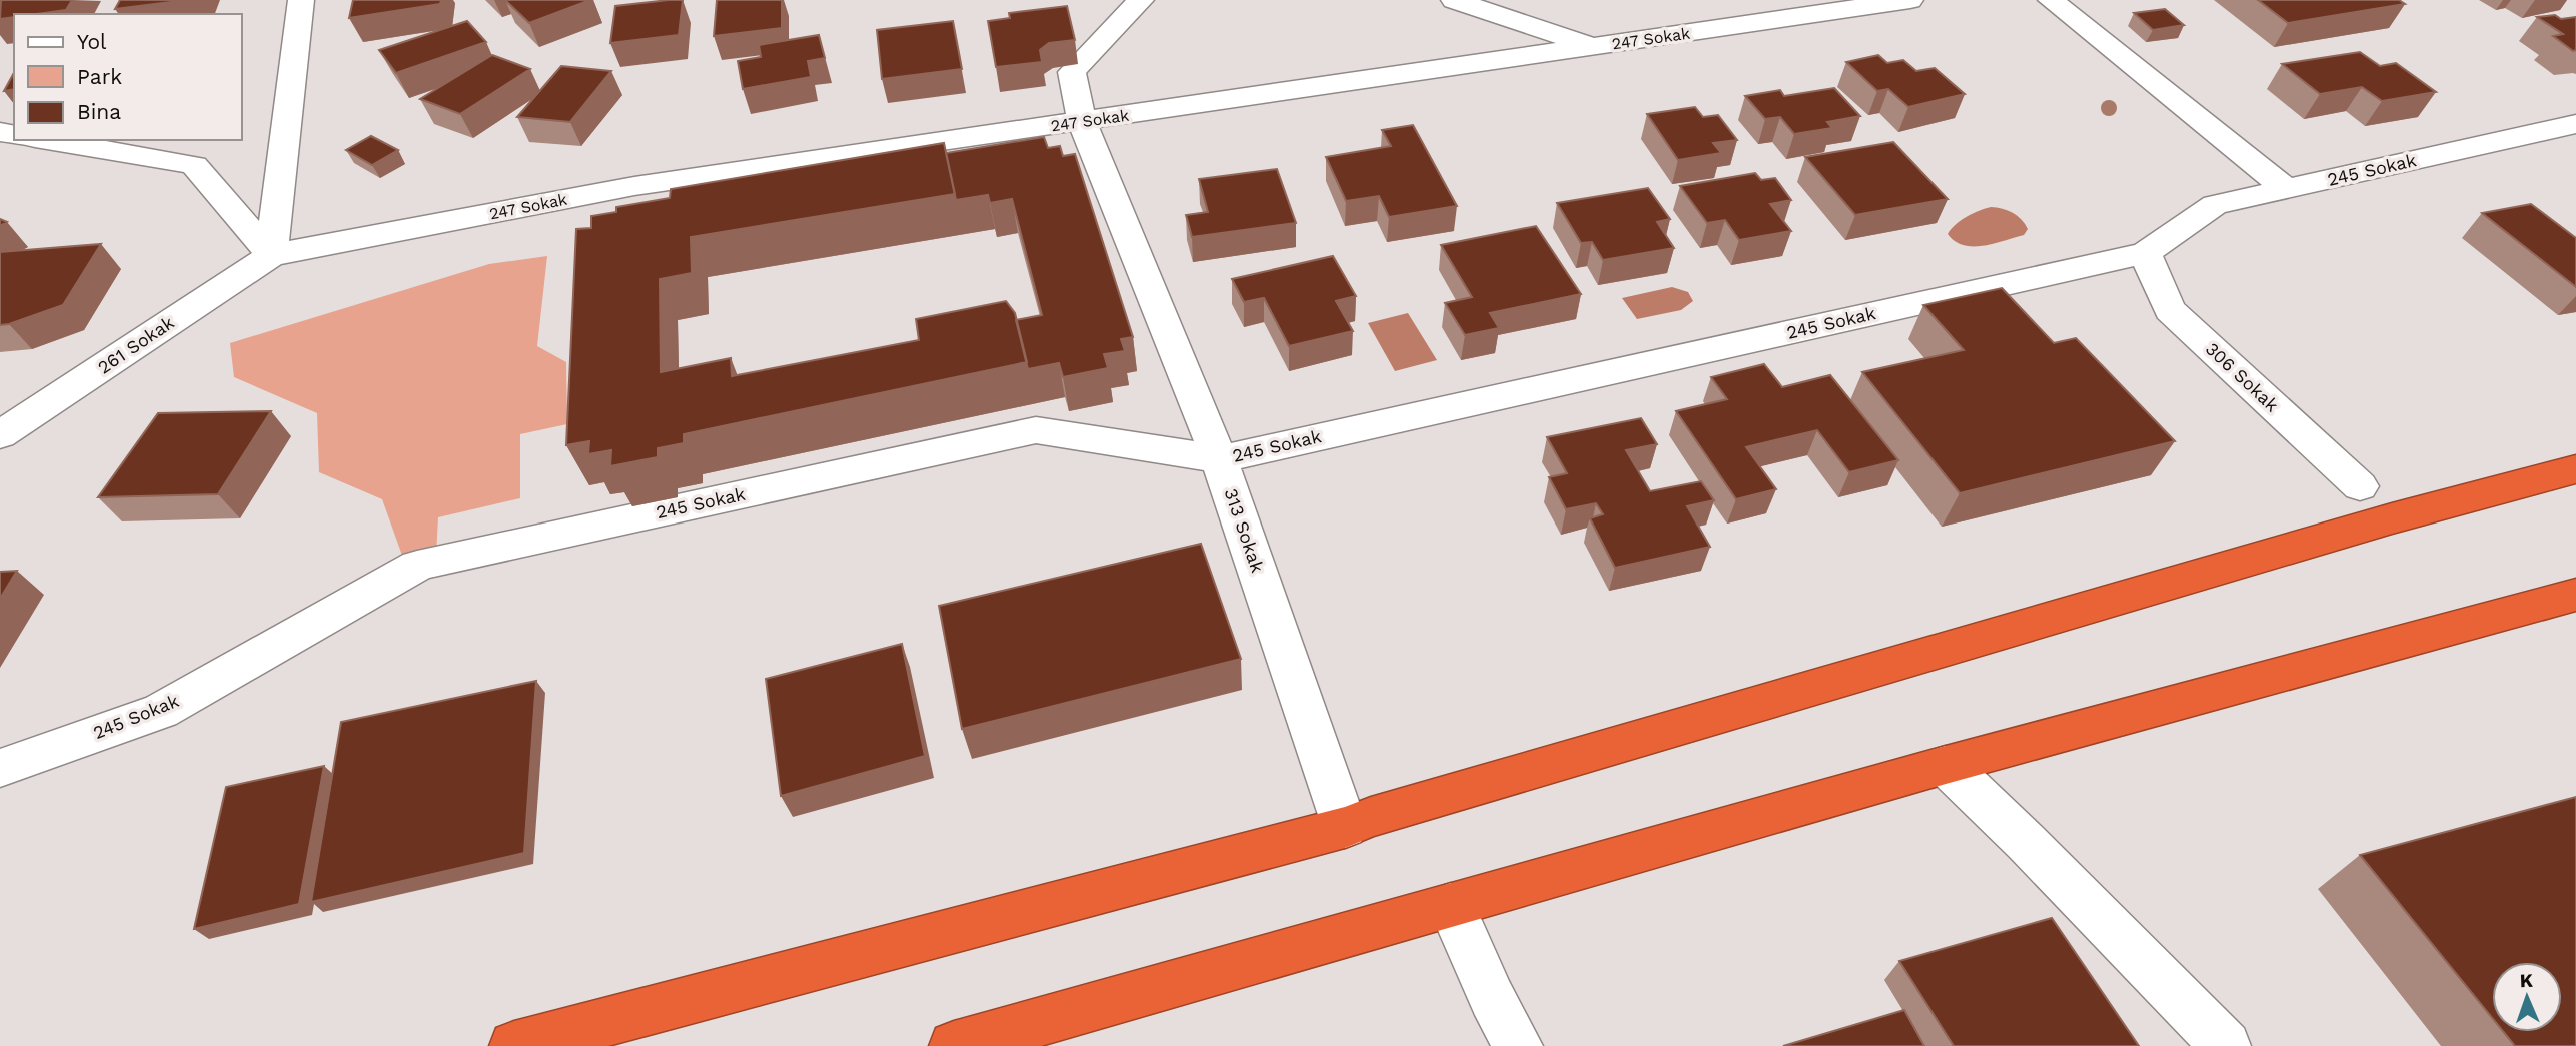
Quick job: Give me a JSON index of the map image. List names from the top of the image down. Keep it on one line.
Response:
{"streets":{"street":["247 Sokak","245 Sokak","261 Sokak","306 Sokak","313 Sokak"]},"crossings":[["247 Sokak","261 Sokak"],["247 Sokak","313 Sokak"],["245 Sokak","306 Sokak"],["245 Sokak","313 Sokak"]],"legend":["Yol","Park","Bina"],"north":"top"}
